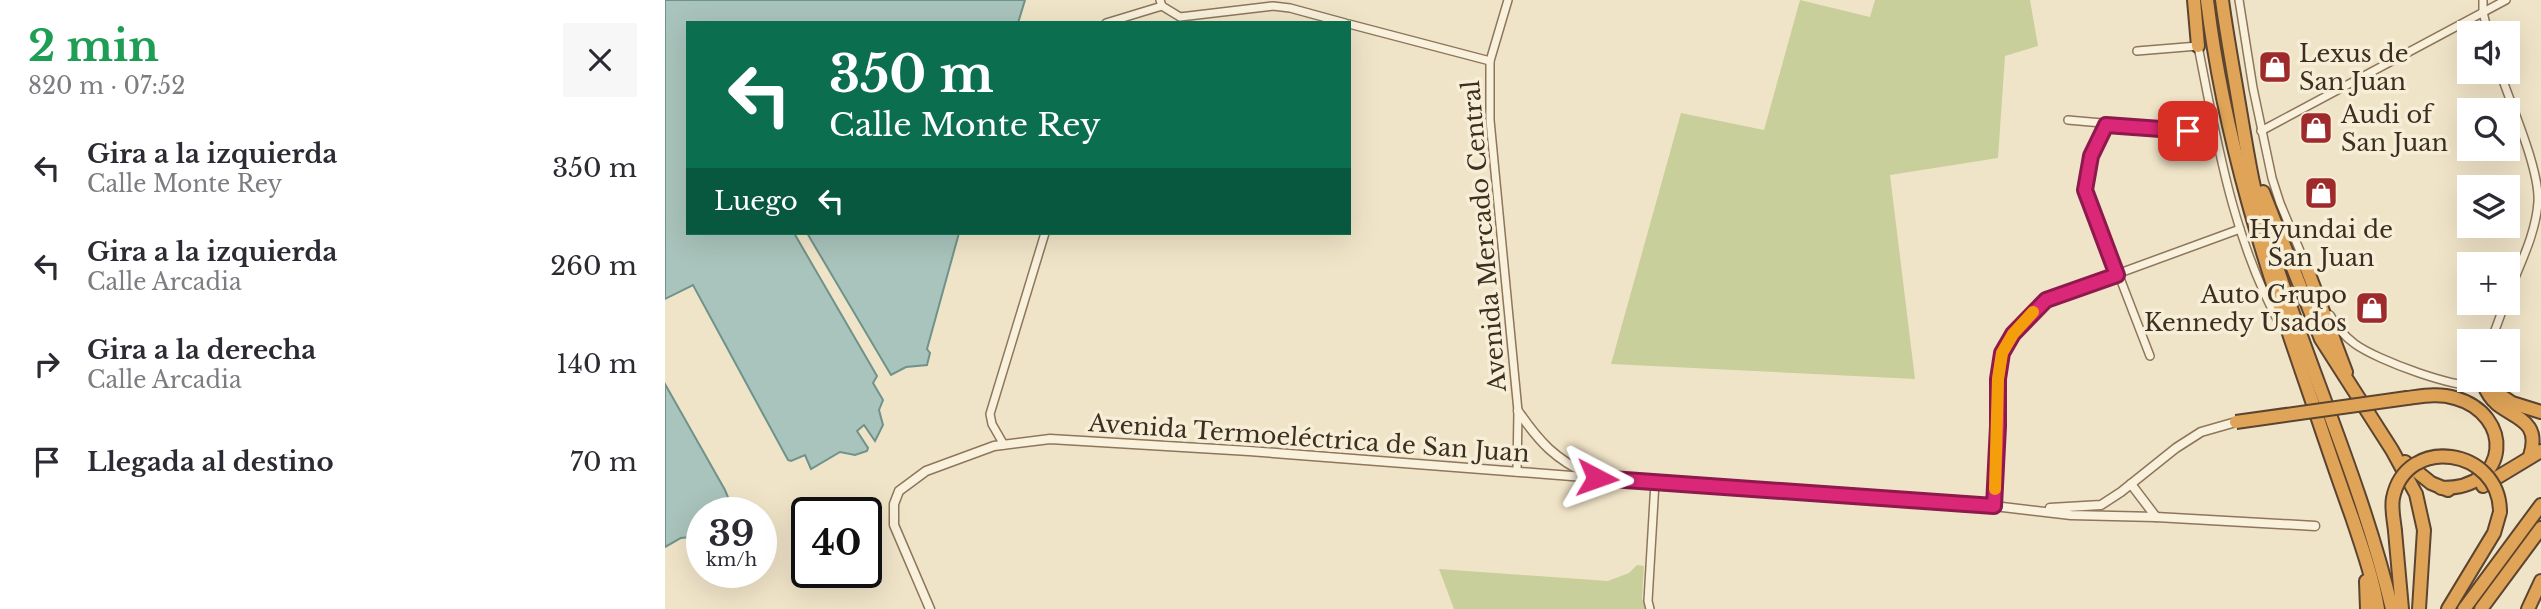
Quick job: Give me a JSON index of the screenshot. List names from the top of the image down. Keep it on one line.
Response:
{"streets":{"street":["Avenida Mercado Central","Avenida Termoeléctrica de San Juan"]},"crossings":[["Avenida Mercado Central","Avenida Termoeléctrica de San Juan"]],"places":{"shop":["Lexus de San Juan","Audi of San Juan","Hyundai de San Juan","Auto Grupo Kennedy Usados"]},"page":{"heading":["2 min","820 m · 07:52"],"map_buttons":["+","−"],"turn":["350 m","Calle Monte Rey"],"list":[{"name":"Gira a la izquierda","note":"Calle Monte Rey","value":"350 m"},{"name":"Gira a la izquierda","note":"Calle Arcadia","value":"260 m"},{"name":"Gira a la derecha","note":"Calle Arcadia","value":"140 m"},{"name":"Llegada al destino","value":"70 m"}],"then":"Luego","speed":"39 km/h","limit":"40"}}
